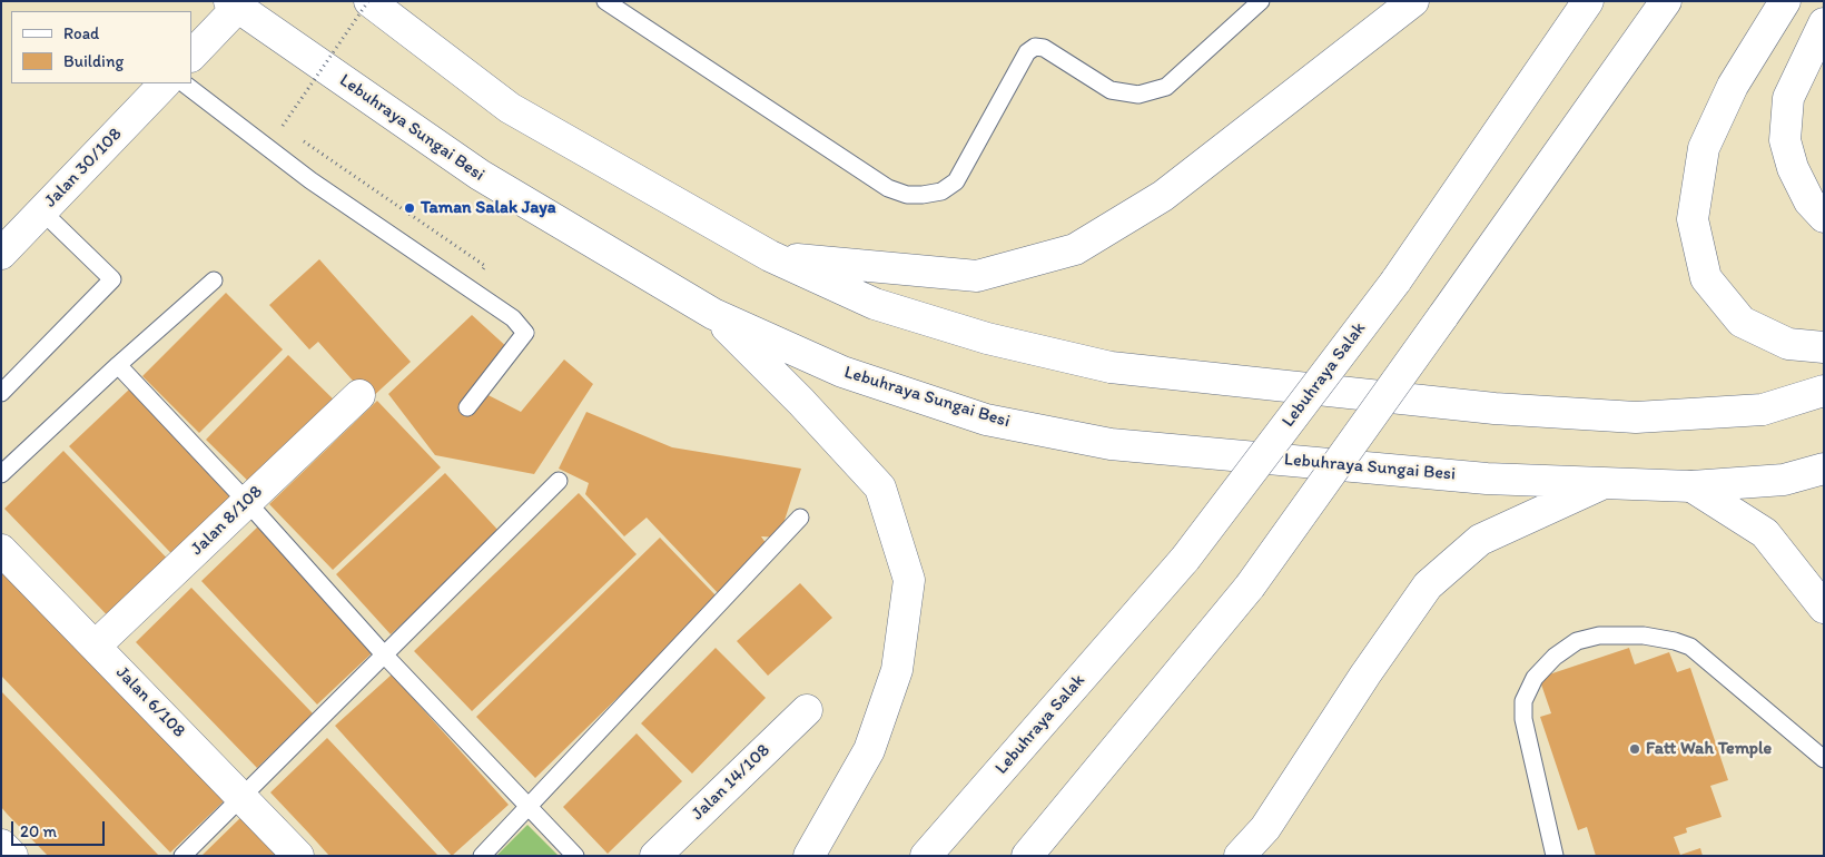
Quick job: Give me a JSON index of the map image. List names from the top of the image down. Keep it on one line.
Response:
{"streets":{"main road":["Lebuhraya Sungai Besi","Jalan 30/108","Lebuhraya Salak","Jalan 8/108","Jalan 6/108","Jalan 14/108"]},"crossings":[["Jalan 8/108","Jalan 6/108"]],"places":["Taman Salak Jaya","Fatt Wah Temple"],"legend":["Road","Building"],"scale_bar":"20 m"}
